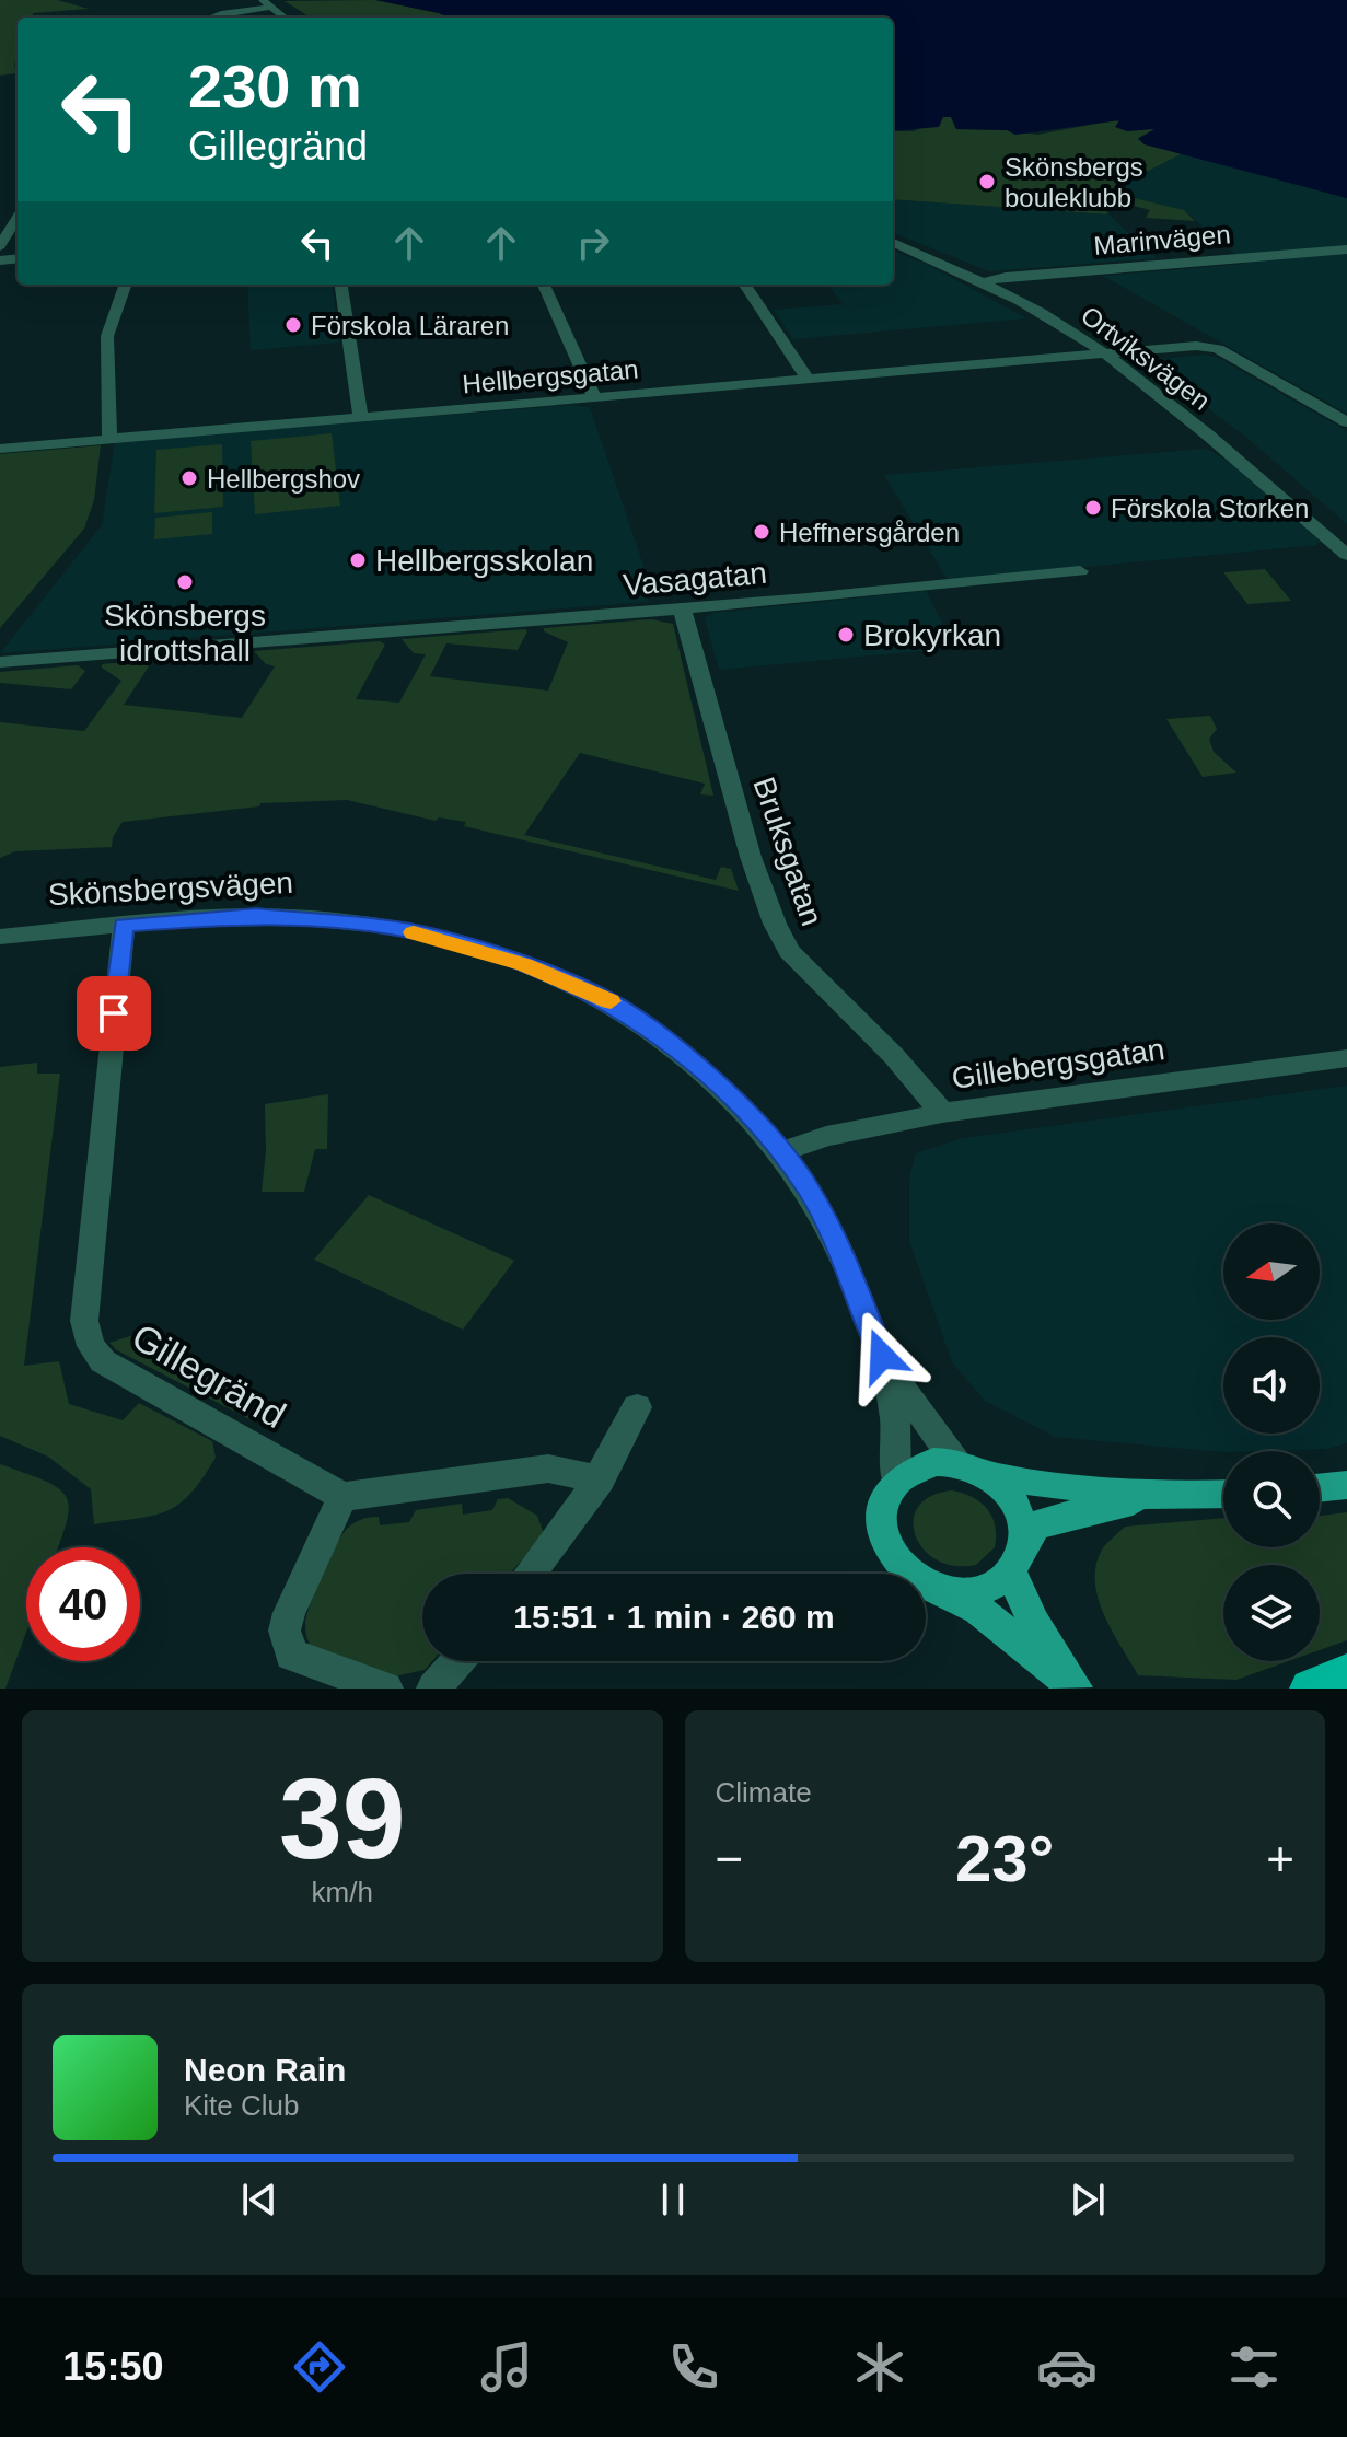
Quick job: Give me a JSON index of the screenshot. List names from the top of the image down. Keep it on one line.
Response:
{"streets":{"street":["Marinvägen","Ortviksvägen","Hellbergsgatan","Vasagatan","Bruksgatan","Skönsbergsvägen","Gillebergsgatan","Gillegränd"]},"crossings":[["Marinvägen","Ortviksvägen"],["Ortviksvägen","Hellbergsgatan"],["Vasagatan","Bruksgatan"],["Bruksgatan","Gillebergsgatan"],["Skönsbergsvägen","Gillebergsgatan"],["Skönsbergsvägen","Gillegränd"]],"places":["Skönsbergs bouleklubb","Förskola Läraren","Hellbergshov","Förskola Storken","Heffnersgården","Hellbergsskolan","Skönsbergs idrottshall","Brokyrkan"],"north":"left","page":{"turn":["230 m","Gillegränd"],"limit":"40","trip":"15:51 · 1 min · 260 m","tile":[["39","km/h"],"Climate"],"heat":["−","23°","+"],"song":["Neon Rain","Kite Club"],"tabs":"15:50"}}
